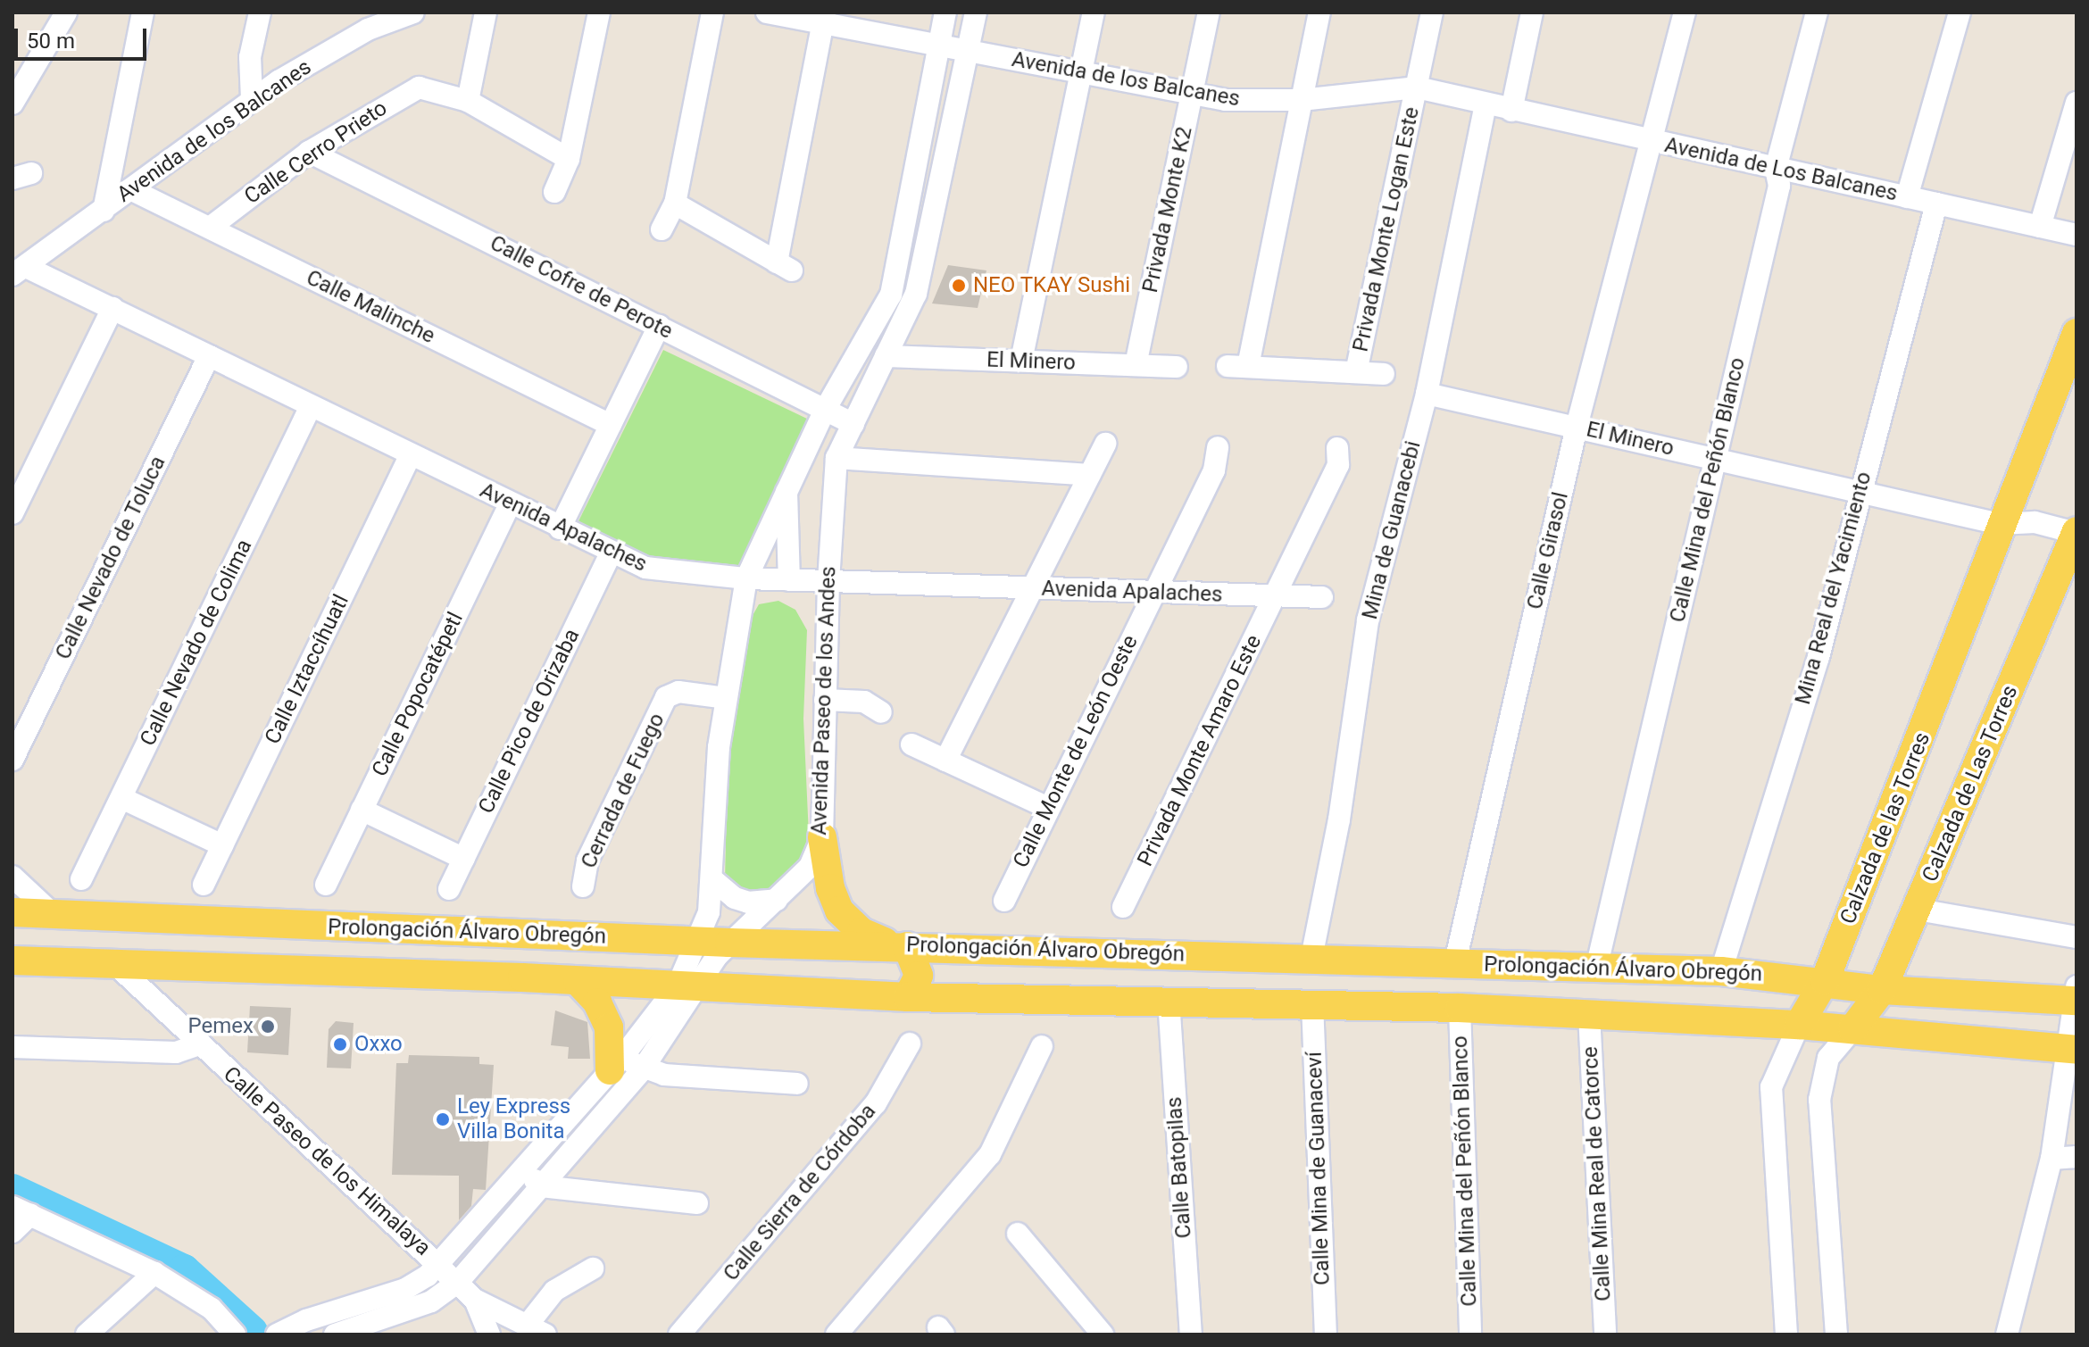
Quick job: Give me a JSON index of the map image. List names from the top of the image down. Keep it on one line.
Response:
{"streets":{"main road":["Calzada de Las Torres","Calzada de las Torres","Prolongación Álvaro Obregón"],"street":["Avenida de los Balcanes","Calle Cerro Prieto","Avenida de Los Balcanes","Privada Monte K2","Privada Monte Logan Este","Calle Cofre de Perote","Calle Malinche","El Minero","Calle Mina del Peñón Blanco","Avenida Apalaches","Mina de Guanacebi","Calle Girasol","Calle Nevado de Toluca","Mina Real del Yacimiento","Calle Nevado de Colima","Calle Iztaccíhuatl","Calle Popocatépetl","Avenida Paseo de los Andes","Calle Pico de Orizaba","Privada Monte Amaro Este","Calle Monte de León Oeste","Cerrada de Fuego","Calle Paseo de los Himalaya","Calle Batopilas","Calle Mina de Guanaceví","Calle Mina Real de Catorce","Calle Sierra de Córdoba"]},"crossings":[["Avenida de los Balcanes","Avenida de Los Balcanes"],["Avenida de los Balcanes","Privada Monte K2"],["Avenida de los Balcanes","Privada Monte Logan Este"],["Avenida de los Balcanes","Calle Malinche"],["Avenida de los Balcanes","Avenida Apalaches"],["Avenida de los Balcanes","Mina de Guanacebi"],["Avenida de los Balcanes","Avenida Paseo de los Andes"],["Calle Cerro Prieto","Calle Cofre de Perote"],["Calle Cerro Prieto","Calle Malinche"],["Avenida de Los Balcanes","Calle Mina del Peñón Blanco"],["Avenida de Los Balcanes","Mina de Guanacebi"],["Avenida de Los Balcanes","Calle Girasol"],["Avenida de Los Balcanes","Mina Real del Yacimiento"],["Privada Monte K2","El Minero"],["Calle Cofre de Perote","Avenida Paseo de los Andes"],["El Minero","Calle Mina del Peñón Blanco"],["El Minero","Mina de Guanacebi"],["El Minero","Calle Girasol"],["El Minero","Mina Real del Yacimiento"],["El Minero","Avenida Paseo de los Andes"],["El Minero","Calzada de Las Torres"],["El Minero","Calzada de las Torres"],["Calle Mina del Peñón Blanco","Prolongación Álvaro Obregón"],["Avenida Apalaches","Calle Nevado de Toluca"],["Avenida Apalaches","Calle Nevado de Colima"],["Avenida Apalaches","Calle Iztaccíhuatl"],["Avenida Apalaches","Calle Popocatépetl"],["Avenida Apalaches","Avenida Paseo de los Andes"],["Avenida Apalaches","Calle Pico de Orizaba"],["Avenida Apalaches","Privada Monte Amaro Este"],["Avenida Apalaches","Calle Monte de León Oeste"],["Mina de Guanacebi","Prolongación Álvaro Obregón"],["Calle Girasol","Prolongación Álvaro Obregón"],["Mina Real del Yacimiento","Prolongación Álvaro Obregón"],["Avenida Paseo de los Andes","Cerrada de Fuego"],["Avenida Paseo de los Andes","Prolongación Álvaro Obregón"],["Avenida Paseo de los Andes","Calle Paseo de los Himalaya"],["Calzada de Las Torres","Prolongación Álvaro Obregón"],["Calzada de las Torres","Prolongación Álvaro Obregón"],["Prolongación Álvaro Obregón","Calle Paseo de los Himalaya"],["Prolongación Álvaro Obregón","Calle Batopilas"],["Prolongación Álvaro Obregón","Calle Mina de Guanaceví"],["Prolongación Álvaro Obregón","Calle Mina Real de Catorce"]],"places":["NEO TKAY Sushi","Pemex","Oxxo","Ley Express Villa Bonita"],"scale_bar":"50 m"}
